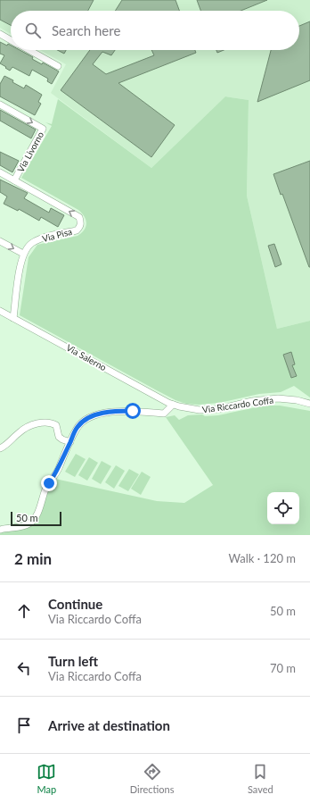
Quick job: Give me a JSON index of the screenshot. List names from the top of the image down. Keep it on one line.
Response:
{"streets":{"street":["Via Livorno","Via Pisa","Via Salerno","Via Riccardo Coffa"]},"crossings":[["Via Livorno","Via Pisa"],["Via Salerno","Via Riccardo Coffa"]],"scale_bar":"50 m","page":{"search":"Search here","scale":"50 m","heading":["2 min","Walk · 120 m"],"list":[["Continue","Via Riccardo Coffa","50 m"],["Turn left","Via Riccardo Coffa","70 m"],"Arrive at destination"],"nav":["Map","Directions","Saved"]}}
